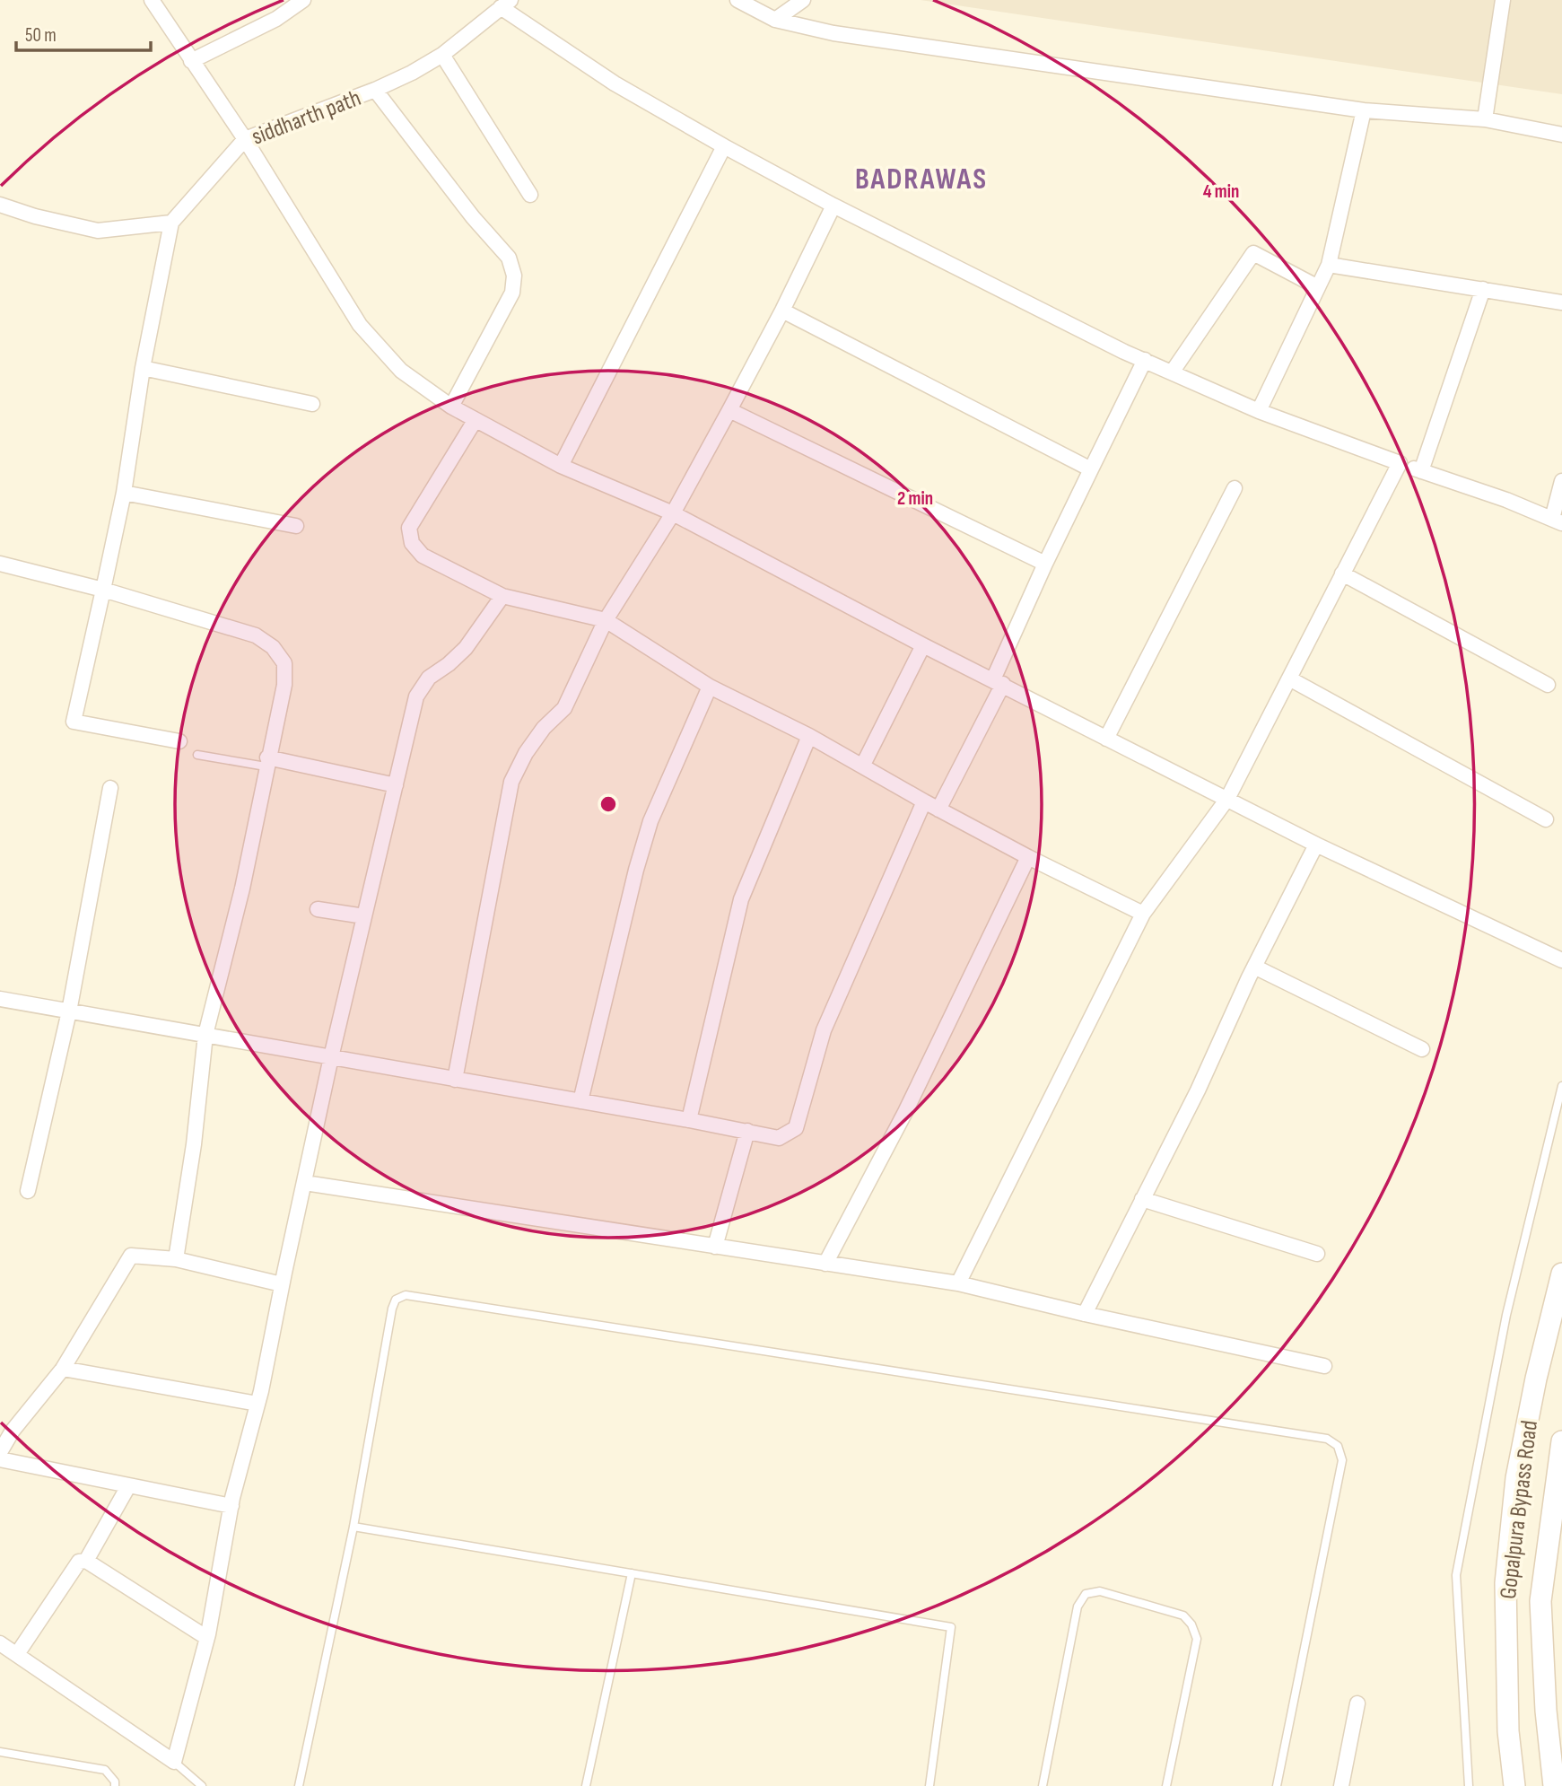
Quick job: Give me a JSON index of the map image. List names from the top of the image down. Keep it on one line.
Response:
{"streets":{"street":["siddharth path","Gopalpura Bypass Road"]},"districts":["BADRAWAS"],"scale_bar":"50 m","rings":["4 min","2 min"]}
